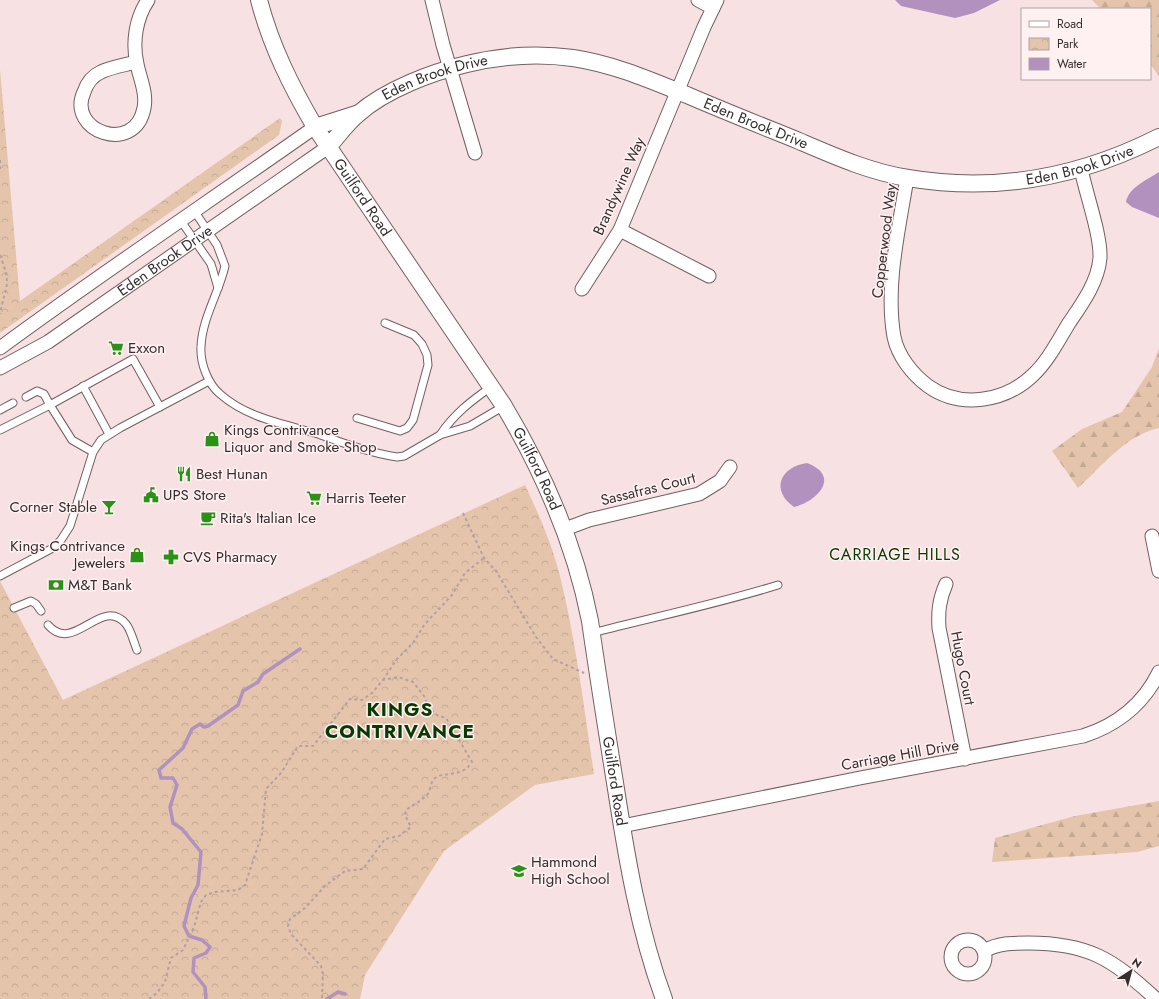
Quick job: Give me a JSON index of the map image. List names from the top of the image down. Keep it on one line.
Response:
{"streets":{"street":["Eden Brook Drive","Brandywine Way","Guilford Road","Copperwood Way","Sassafras Court","Hugo Court","Carriage Hill Drive"]},"crossings":[["Eden Brook Drive","Brandywine Way"],["Eden Brook Drive","Guilford Road"],["Eden Brook Drive","Copperwood Way"],["Guilford Road","Sassafras Court"],["Guilford Road","Carriage Hill Drive"],["Hugo Court","Carriage Hill Drive"]],"districts":["CARRIAGE HILLS","KINGS CONTRIVANCE"],"places":{"supermarket":["Exxon","Harris Teeter"],"shop":["Kings Contrivance Liquor and Smoke Shop","Kings Contrivance Jewelers"],"restaurant":["Best Hunan"],"public building":["UPS Store"],"bar":["Corner Stable"],"cafe":["Rita's Italian Ice"],"pharmacy":["CVS Pharmacy"],"bank":["M&T Bank"],"school or university":["Hammond High School"]},"legend":["Road","Park","Water"],"north":"top right"}
